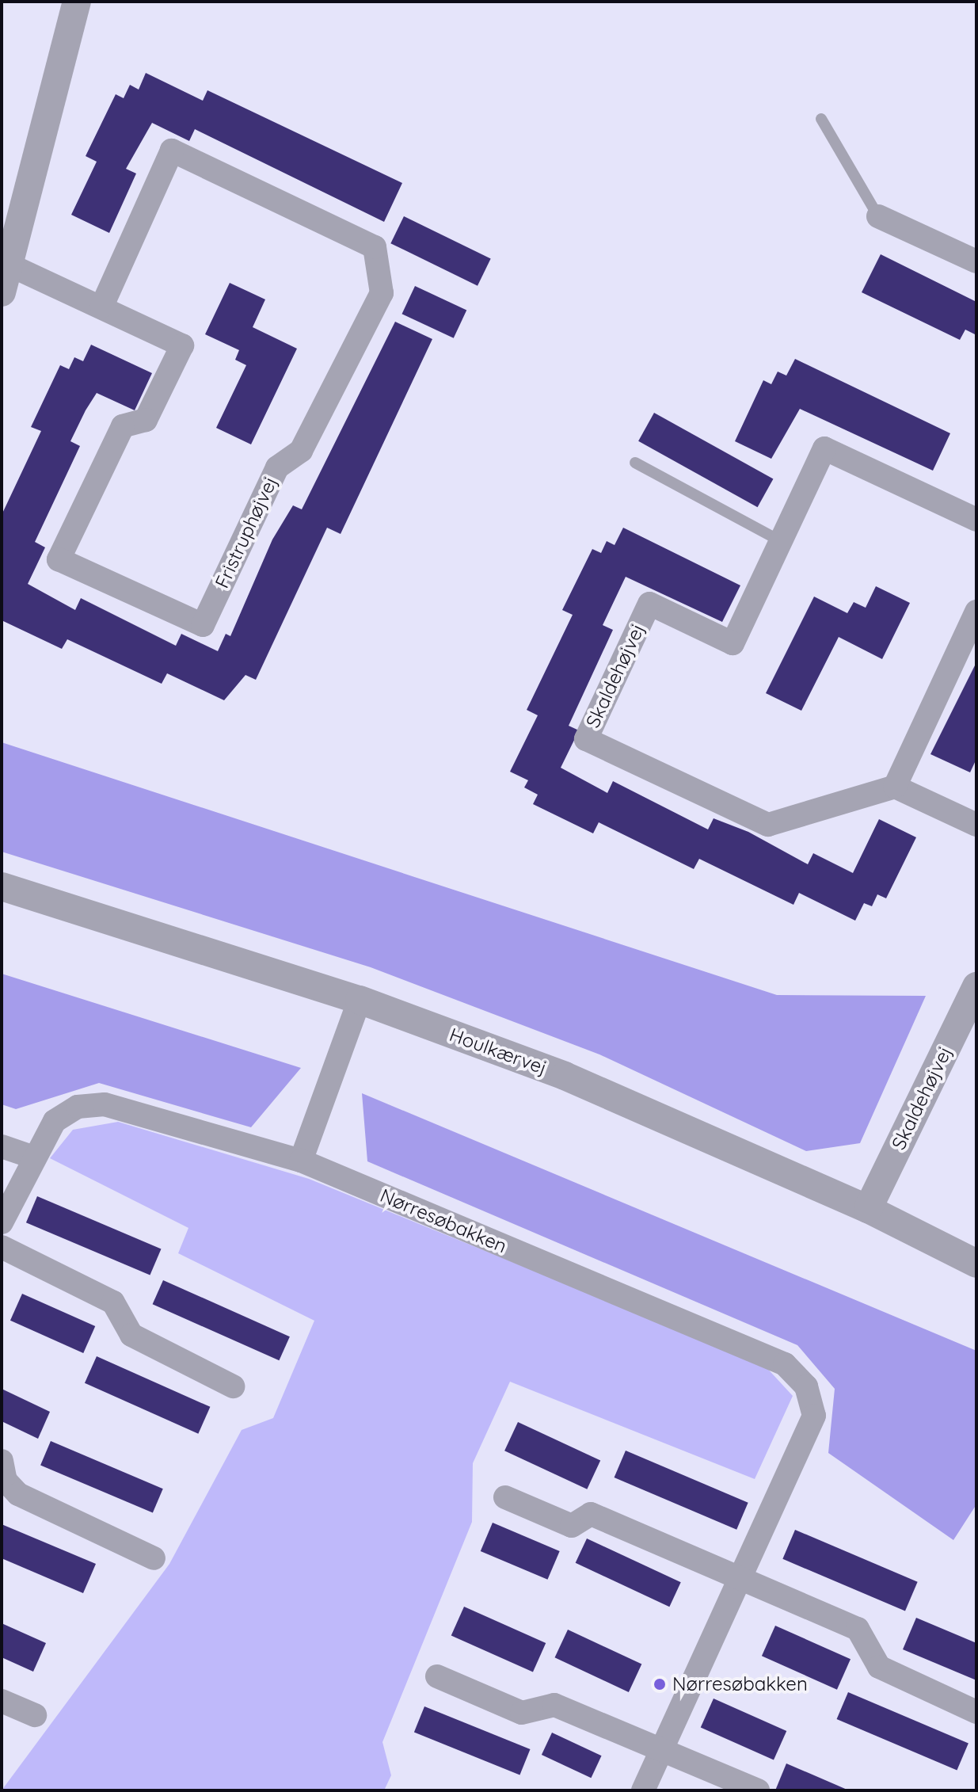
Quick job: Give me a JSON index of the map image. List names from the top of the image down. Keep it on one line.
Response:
{"streets":{"street":["Fristruphøjvej","Skaldehøjvej","Houlkærvej","Nørresøbakken"]},"crossings":[["Skaldehøjvej","Houlkærvej"]],"places":["Nørresøbakken"]}
